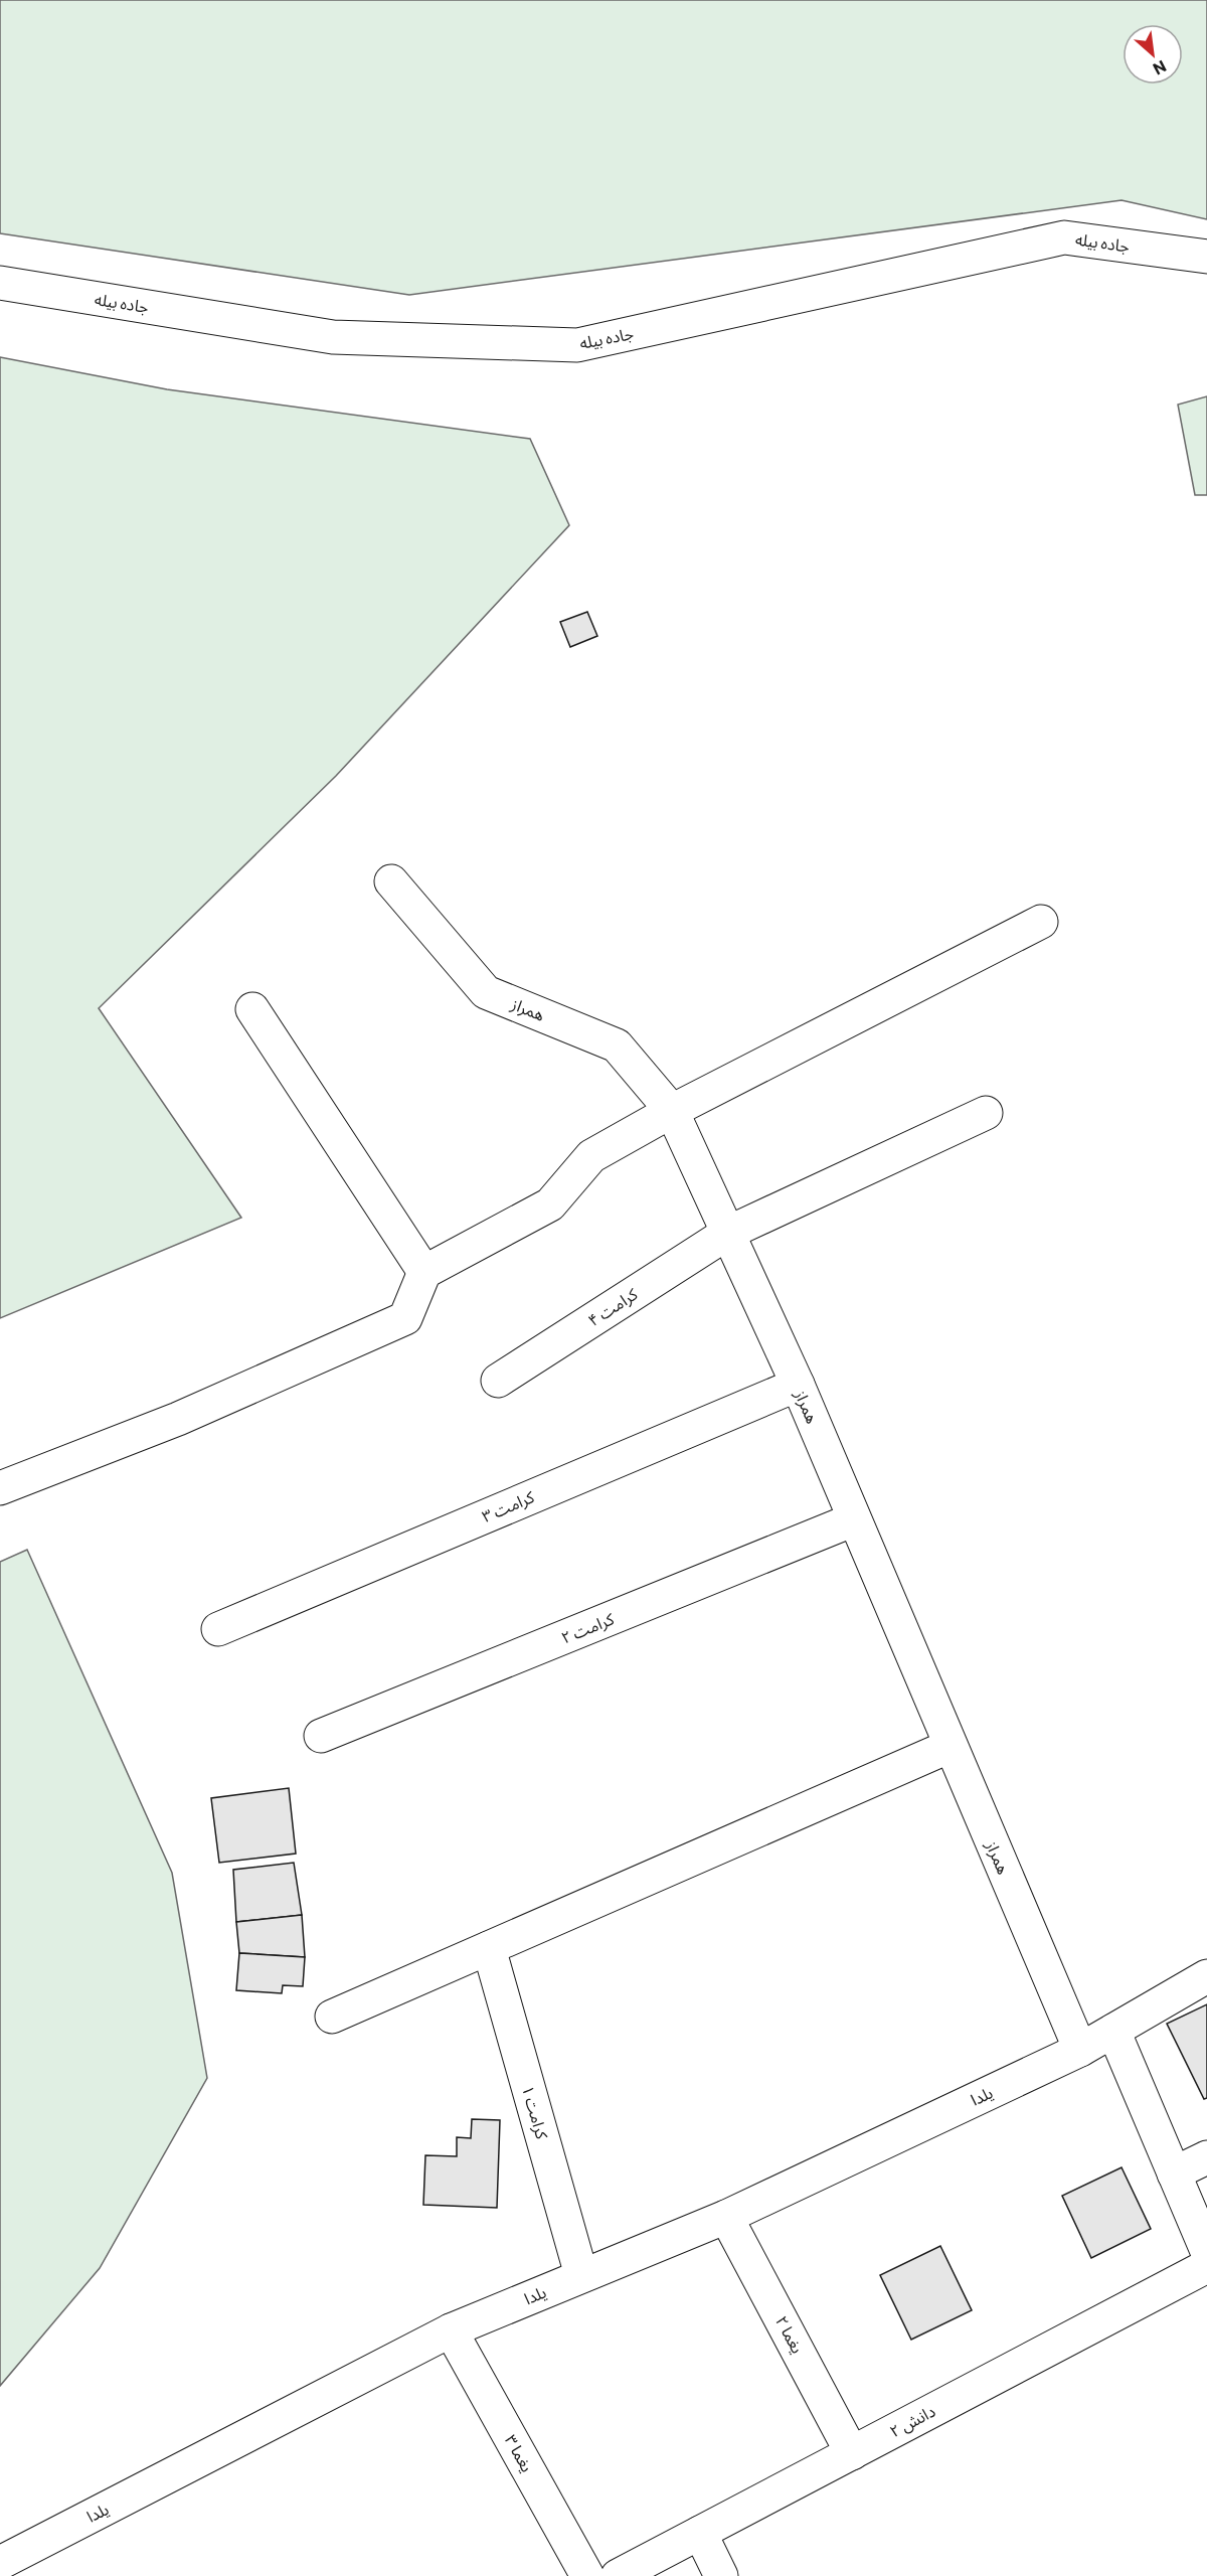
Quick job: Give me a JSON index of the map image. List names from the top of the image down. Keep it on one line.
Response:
{"streets":{"street":["جاده بیله","همراز","کرامت ۴","کرامت ۳","کرامت ۲","یلدا","کرامت ۱","یغما ۲","دانش ۲","یغما ۳"]},"crossings":[["همراز","کرامت ۴"],["همراز","کرامت ۳"],["همراز","کرامت ۲"],["همراز","یلدا"],["یلدا","کرامت ۱"],["یلدا","یغما ۲"],["یلدا","یغما ۳"],["یغما ۲","دانش ۲"]],"north":"bottom right"}
